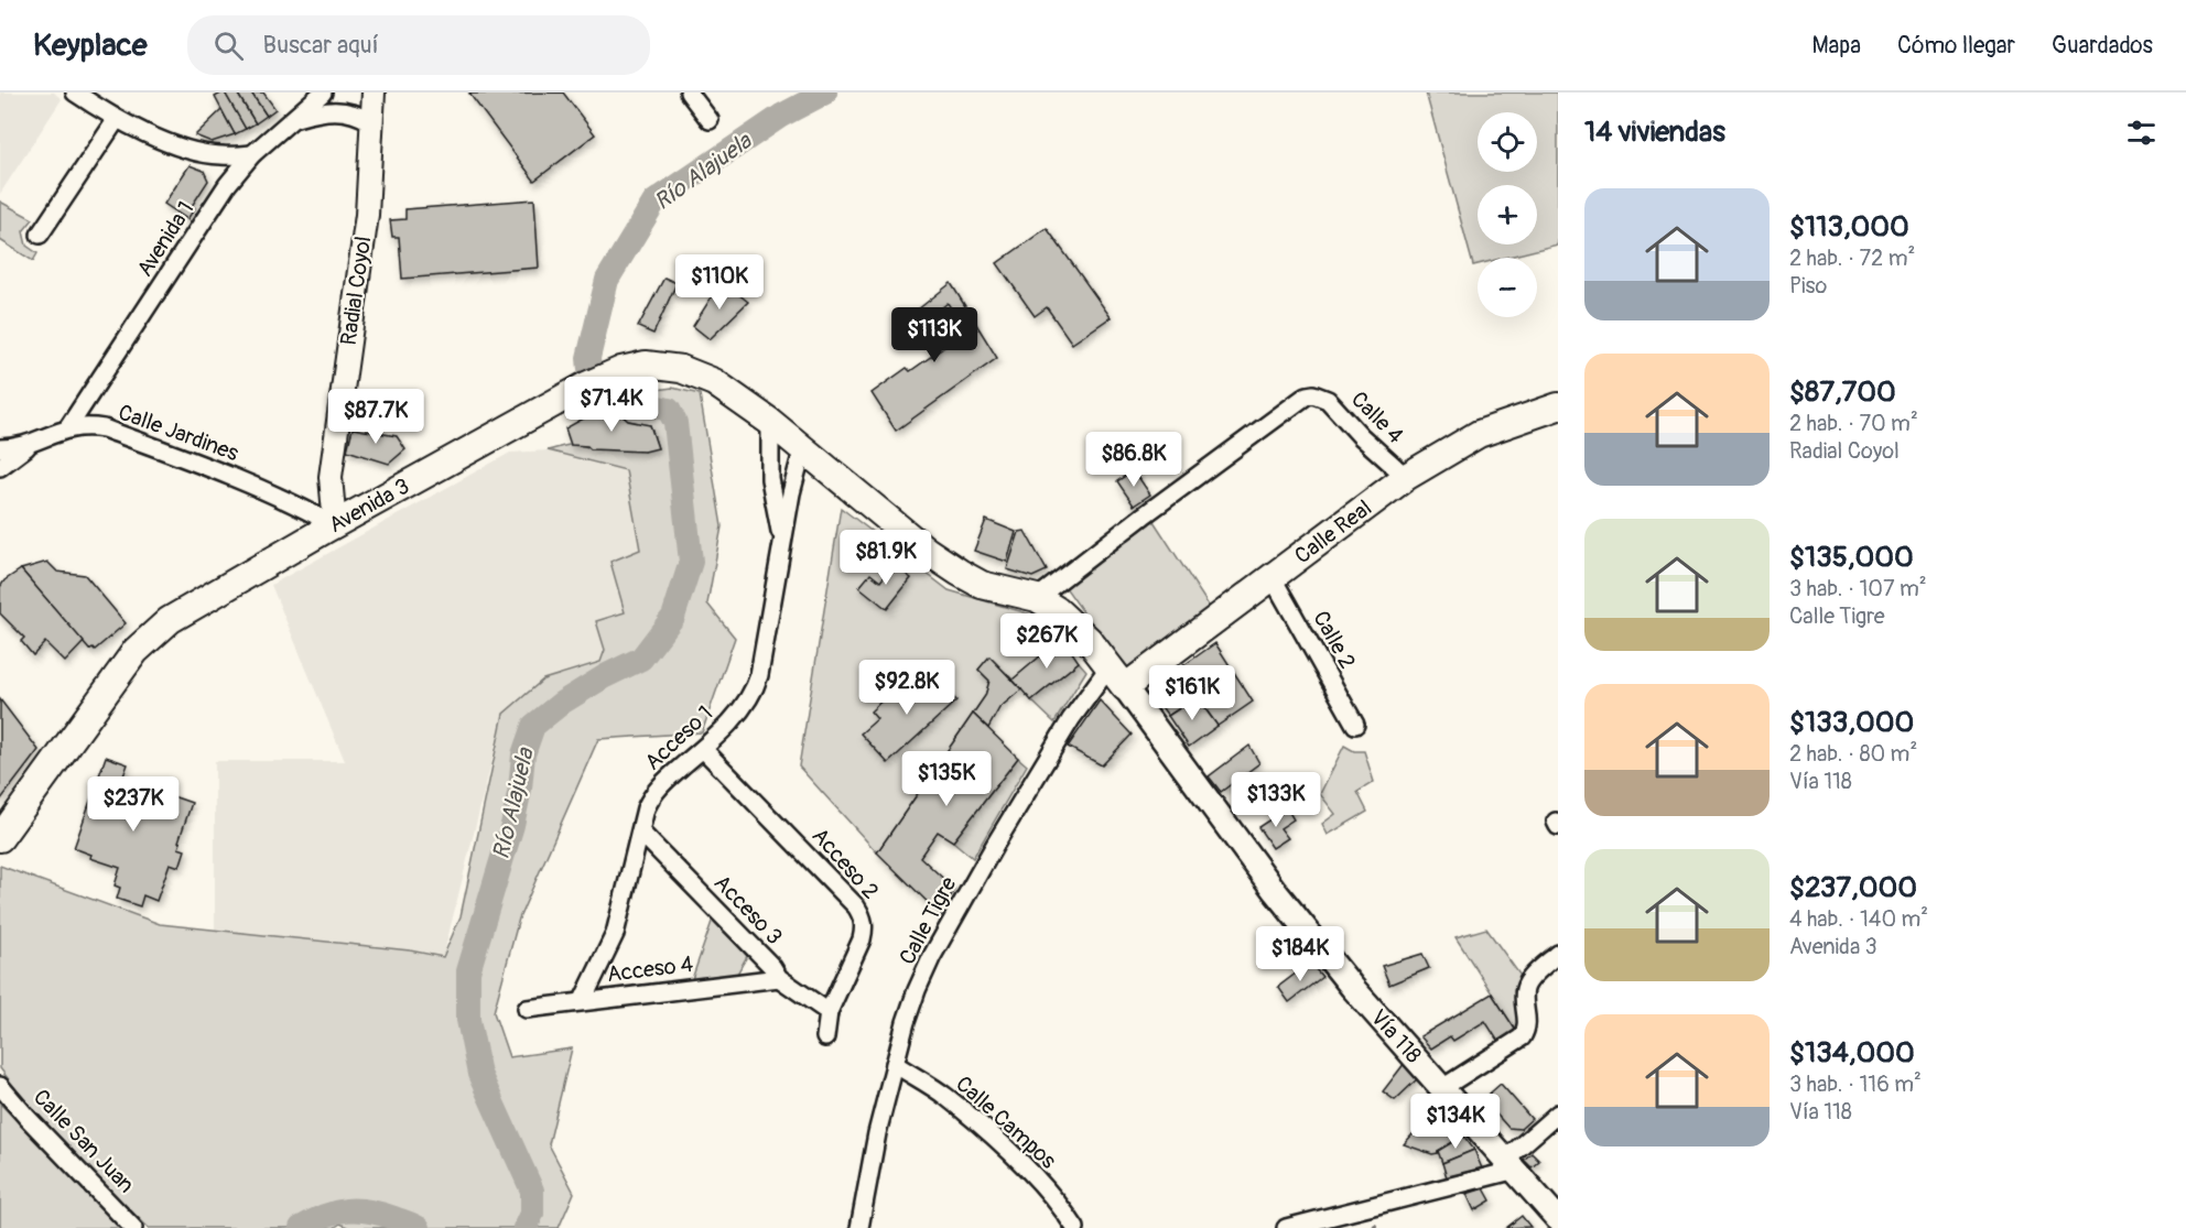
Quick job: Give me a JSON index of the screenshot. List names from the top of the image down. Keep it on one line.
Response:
{"streets":{"main road":["Avenida 3","Calle Real","Vía 118"],"street":["Avenida 1","Radial Coyol","Calle 4","Calle Jardines","Calle 2","Acceso 1","Acceso 2","Acceso 3","Calle Tigre","Acceso 4","Calle Campos","Calle San Juan"]},"crossings":[["Avenida 1","Calle Jardines"],["Radial Coyol","Calle Jardines"],["Radial Coyol","Avenida 3"],["Calle 4","Avenida 3"],["Calle 4","Calle Real"],["Calle Jardines","Avenida 3"],["Avenida 3","Calle Real"],["Avenida 3","Acceso 1"],["Avenida 3","Calle Tigre"],["Avenida 3","Vía 118"],["Calle Real","Calle 2"],["Calle Real","Vía 118"],["Acceso 1","Acceso 2"],["Acceso 1","Acceso 3"],["Acceso 1","Acceso 4"],["Acceso 2","Acceso 3"],["Acceso 3","Acceso 4"],["Calle Tigre","Calle Campos"]],"water":["Río Alajuela"],"page":{"header":"Keyplace","search":"Buscar aquí","nav":["Mapa","Cómo llegar","Guardados"],"heading":"14 viviendas","map_buttons":["+","−"],"list":[{"name":"$113,000","note":"2 hab. · 72 m² · Piso"},{"name":"$87,700","note":"2 hab. · 70 m² · Radial Coyol"},{"name":"$135,000","note":"3 hab. · 107 m² · Calle Tigre"},{"name":"$133,000","note":"2 hab. · 80 m² · Vía 118"},{"name":"$237,000","note":"4 hab. · 140 m² · Avenida 3"},{"name":"$134,000","note":"3 hab. · 116 m² · Vía 118"}],"price":["$110K","$113K","$71.4K","$87.7K","$86.8K","$81.9K","$267K","$92.8K","$161K","$135K","$133K","$237K","$184K","$134K"]}}
